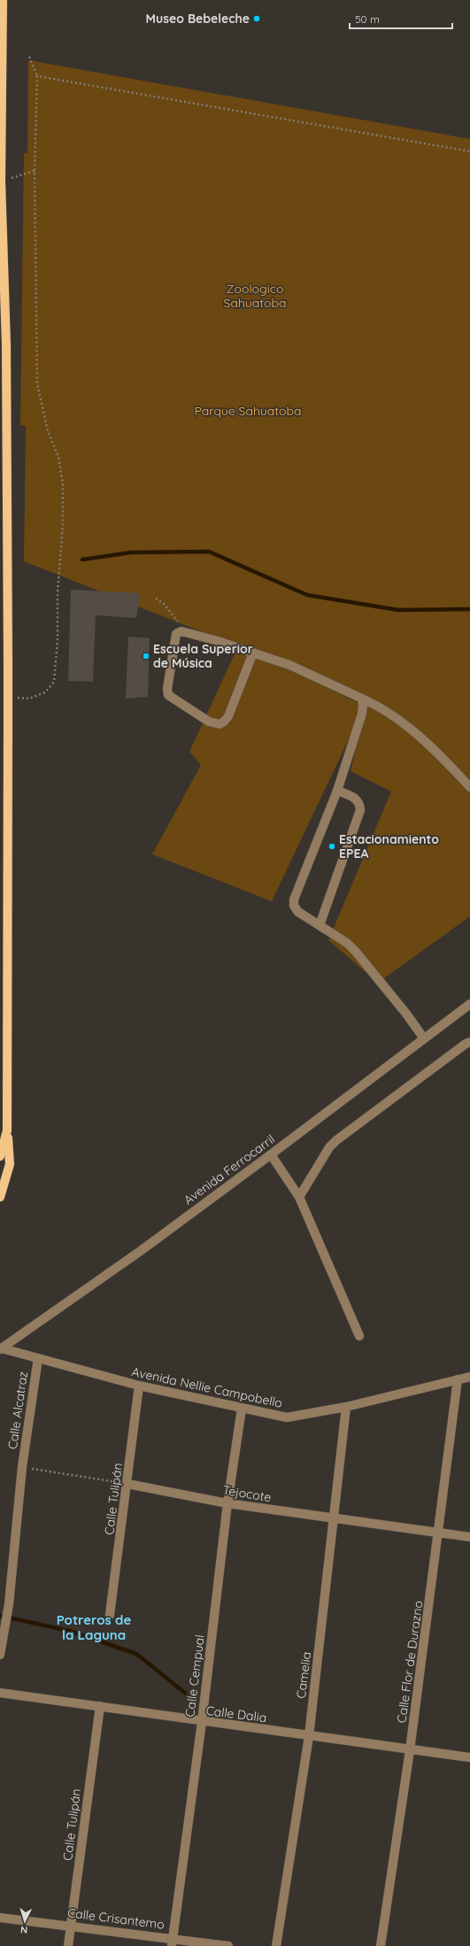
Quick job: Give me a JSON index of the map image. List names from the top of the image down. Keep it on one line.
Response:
{"streets":{"street":["Avenida Ferrocarril","Avenida Nellie Campobello","Calle Alcatraz","Tejocote","Calle Tulipán","Calle Flor de Durazno","Camelia","Calle Cempual","Calle Dalia","Calle Crisantemo"]},"crossings":[["Avenida Ferrocarril","Avenida Nellie Campobello"],["Avenida Nellie Campobello","Calle Alcatraz"],["Avenida Nellie Campobello","Calle Tulipán"],["Avenida Nellie Campobello","Calle Flor de Durazno"],["Avenida Nellie Campobello","Camelia"],["Avenida Nellie Campobello","Calle Cempual"],["Tejocote","Calle Tulipán"],["Tejocote","Calle Flor de Durazno"],["Tejocote","Camelia"],["Tejocote","Calle Cempual"],["Calle Tulipán","Calle Dalia"],["Calle Tulipán","Calle Crisantemo"],["Calle Flor de Durazno","Calle Dalia"],["Camelia","Calle Dalia"],["Calle Cempual","Calle Dalia"],["Calle Cempual","Calle Crisantemo"]],"districts":["Potreros de la Laguna"],"parks":["Zoologico Sahuatoba","Parque Sahuatoba"],"places":["Museo Bebeleche","Escuela Superior de Música","Estacionamiento EPEA"],"scale_bar":"50 m","north":"bottom"}
